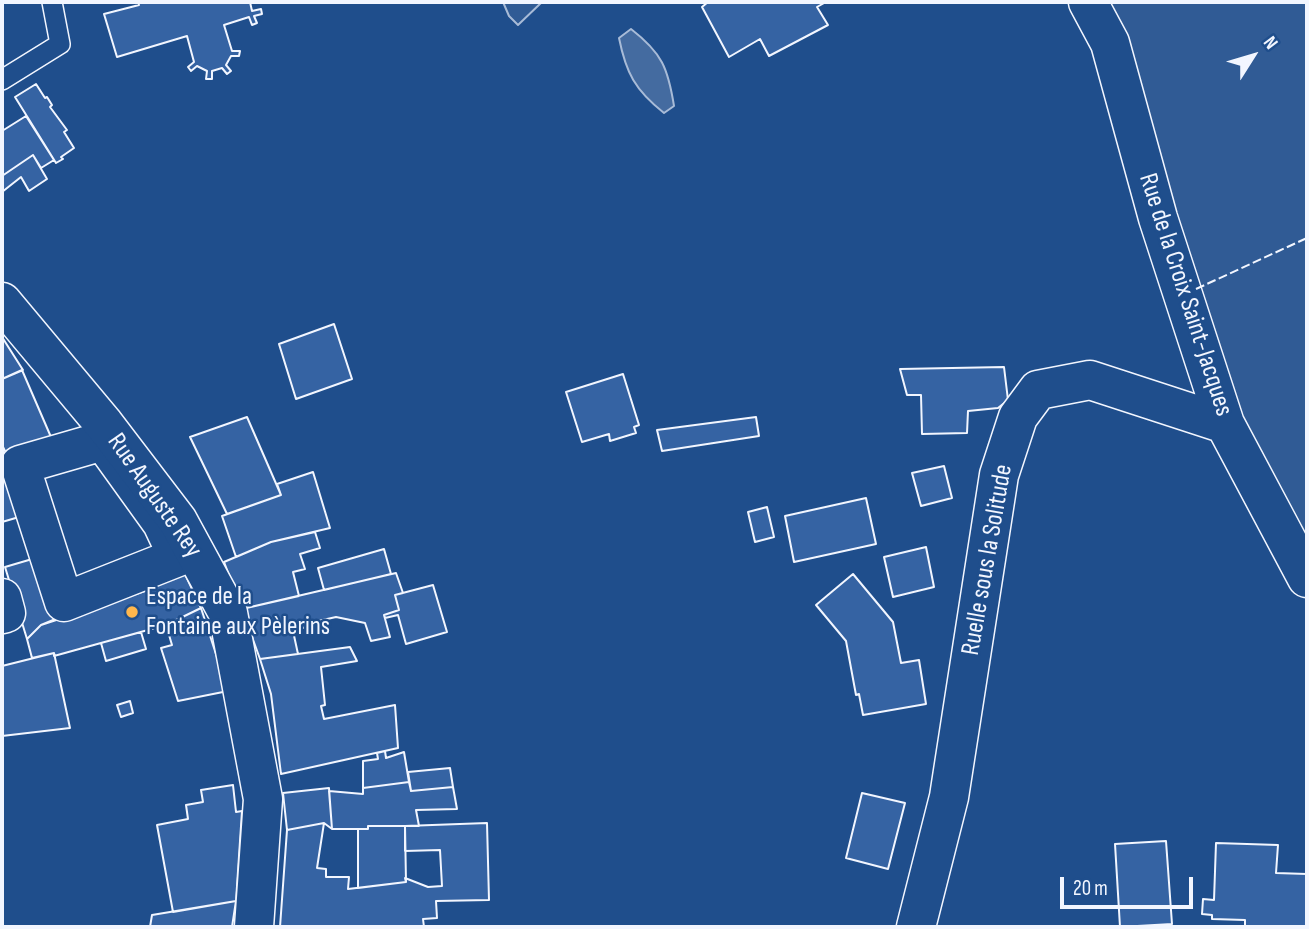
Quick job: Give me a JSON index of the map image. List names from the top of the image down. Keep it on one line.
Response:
{"streets":{"street":["Rue de la Croix Saint-Jacques","Rue Auguste Rey","Ruelle sous la Solitude"]},"crossings":[["Rue de la Croix Saint-Jacques","Ruelle sous la Solitude"]],"places":["Espace de la Fontaine aux Pèlerins"],"scale_bar":"20 m","north":"top right"}
